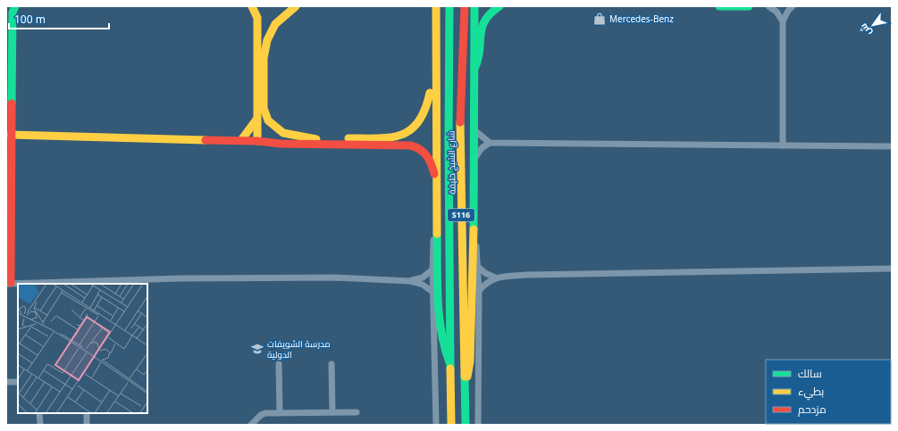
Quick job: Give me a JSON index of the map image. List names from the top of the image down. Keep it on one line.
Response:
{"streets":{"main road":["شارع الشيخ خليفة","S116"]},"places":{"shop":["Mercedes-Benz"],"school or university":["مدرسة الشويفات الدولية"]},"legend":["سالك","بطيء","مزدحم"],"scale_bar":"100 m","north":"bottom left"}
